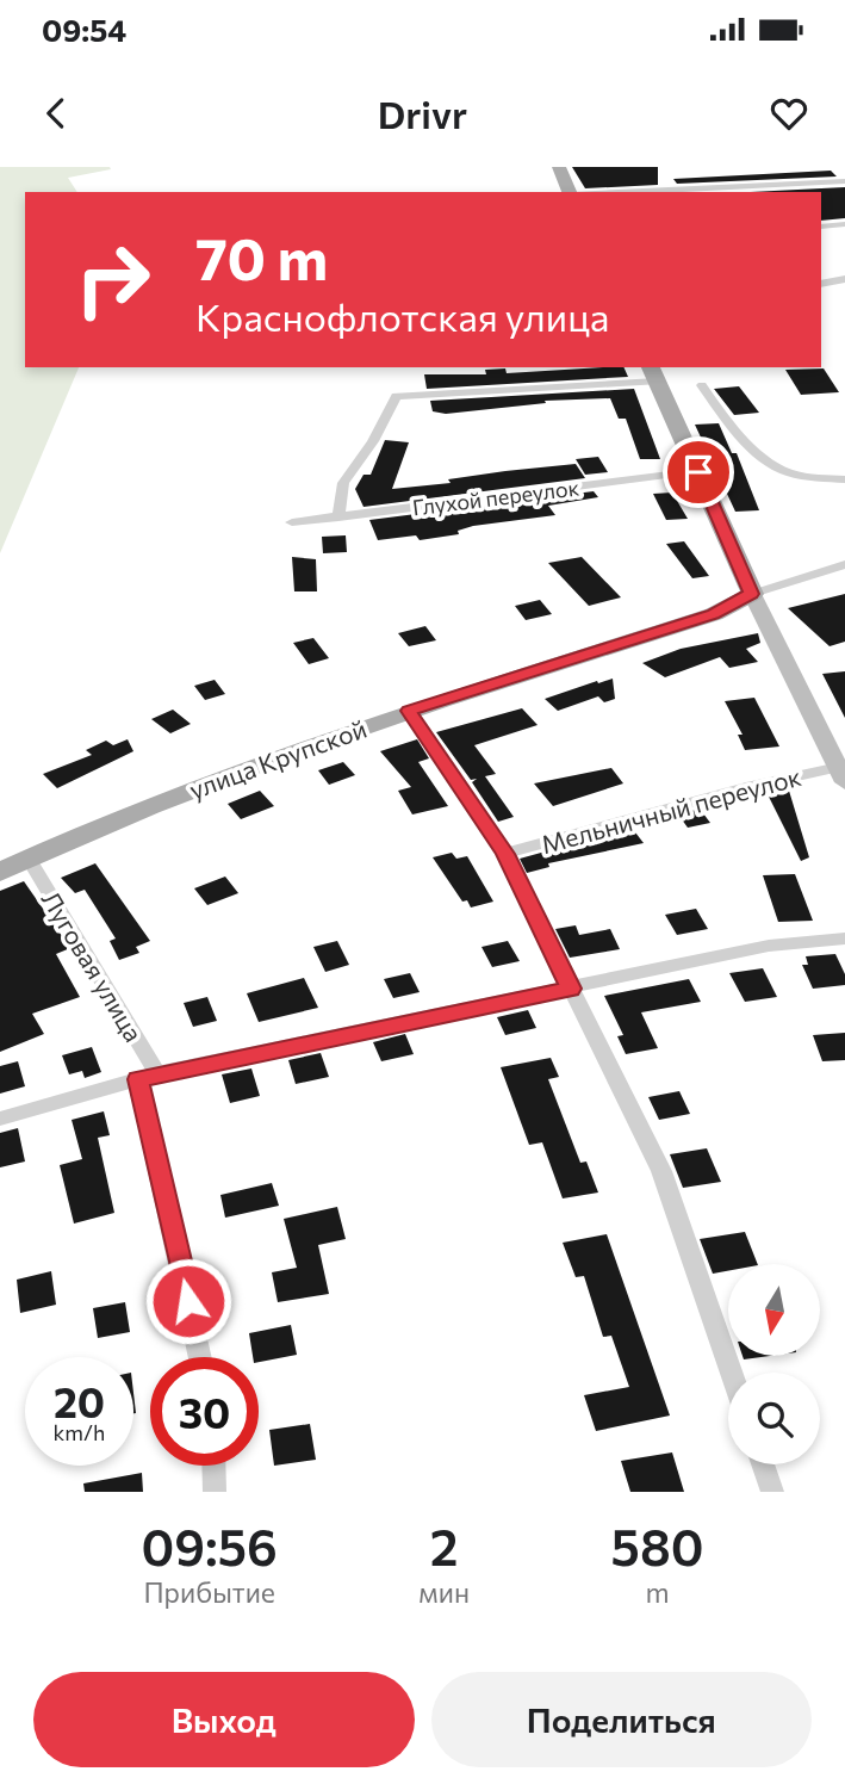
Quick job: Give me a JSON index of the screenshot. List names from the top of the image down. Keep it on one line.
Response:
{"streets":{"main road":["улица Крупской"],"street":["Глухой переулок","Мельничный переулок","Луговая улица"]},"crossings":[["улица Крупской","Луговая улица"]],"north":"bottom","page":{"status":"09:54","header":"Drivr","turn":["70 m","Краснофлотская улица"],"speed":"20 km/h","limit":"30","eta":["09:56","Прибытие","2","мин","580","m"],"buttons":["Выход","Поделиться"]}}
